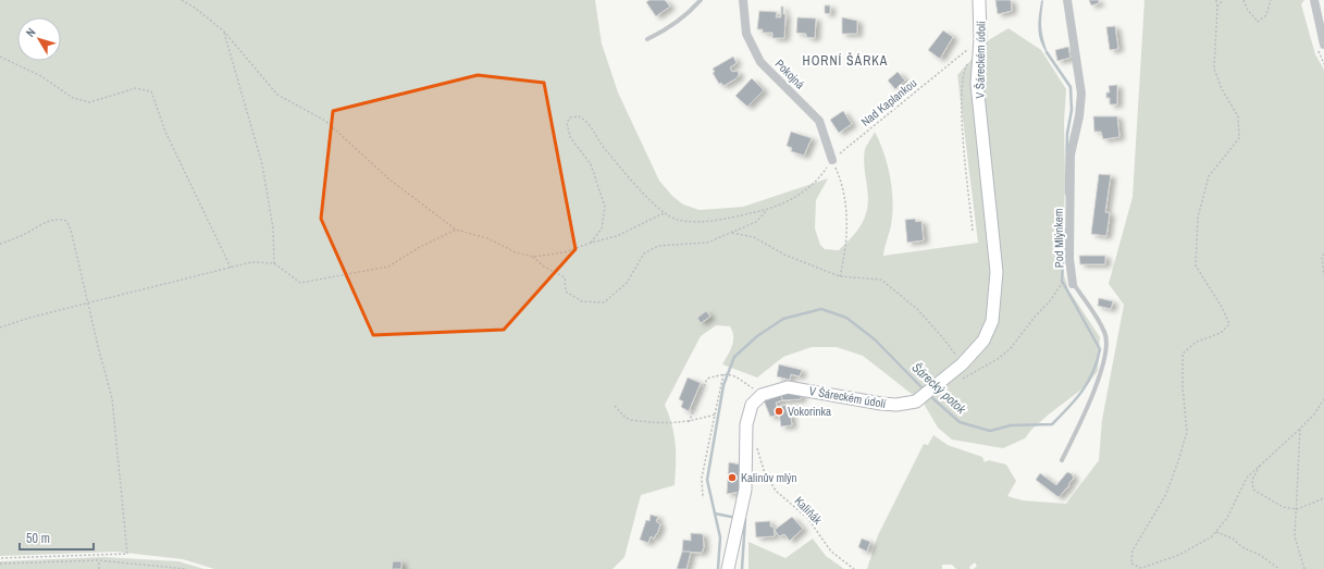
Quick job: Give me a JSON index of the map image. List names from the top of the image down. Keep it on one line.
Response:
{"streets":{"street":["V Šáreckém údolí","Pokojná","Pod Mlýnkem"],"path":["Nad Kaplankou","Kaliňák"]},"crossings":[["V Šáreckém údolí","Nad Kaplankou"],["Pokojná","Nad Kaplankou"]],"districts":["HORNÍ ŠÁRKA"],"water":["Šárecký potok"],"places":["Vokorinka","Kalinův mlýn"],"scale_bar":"50 m","north":"top left"}
